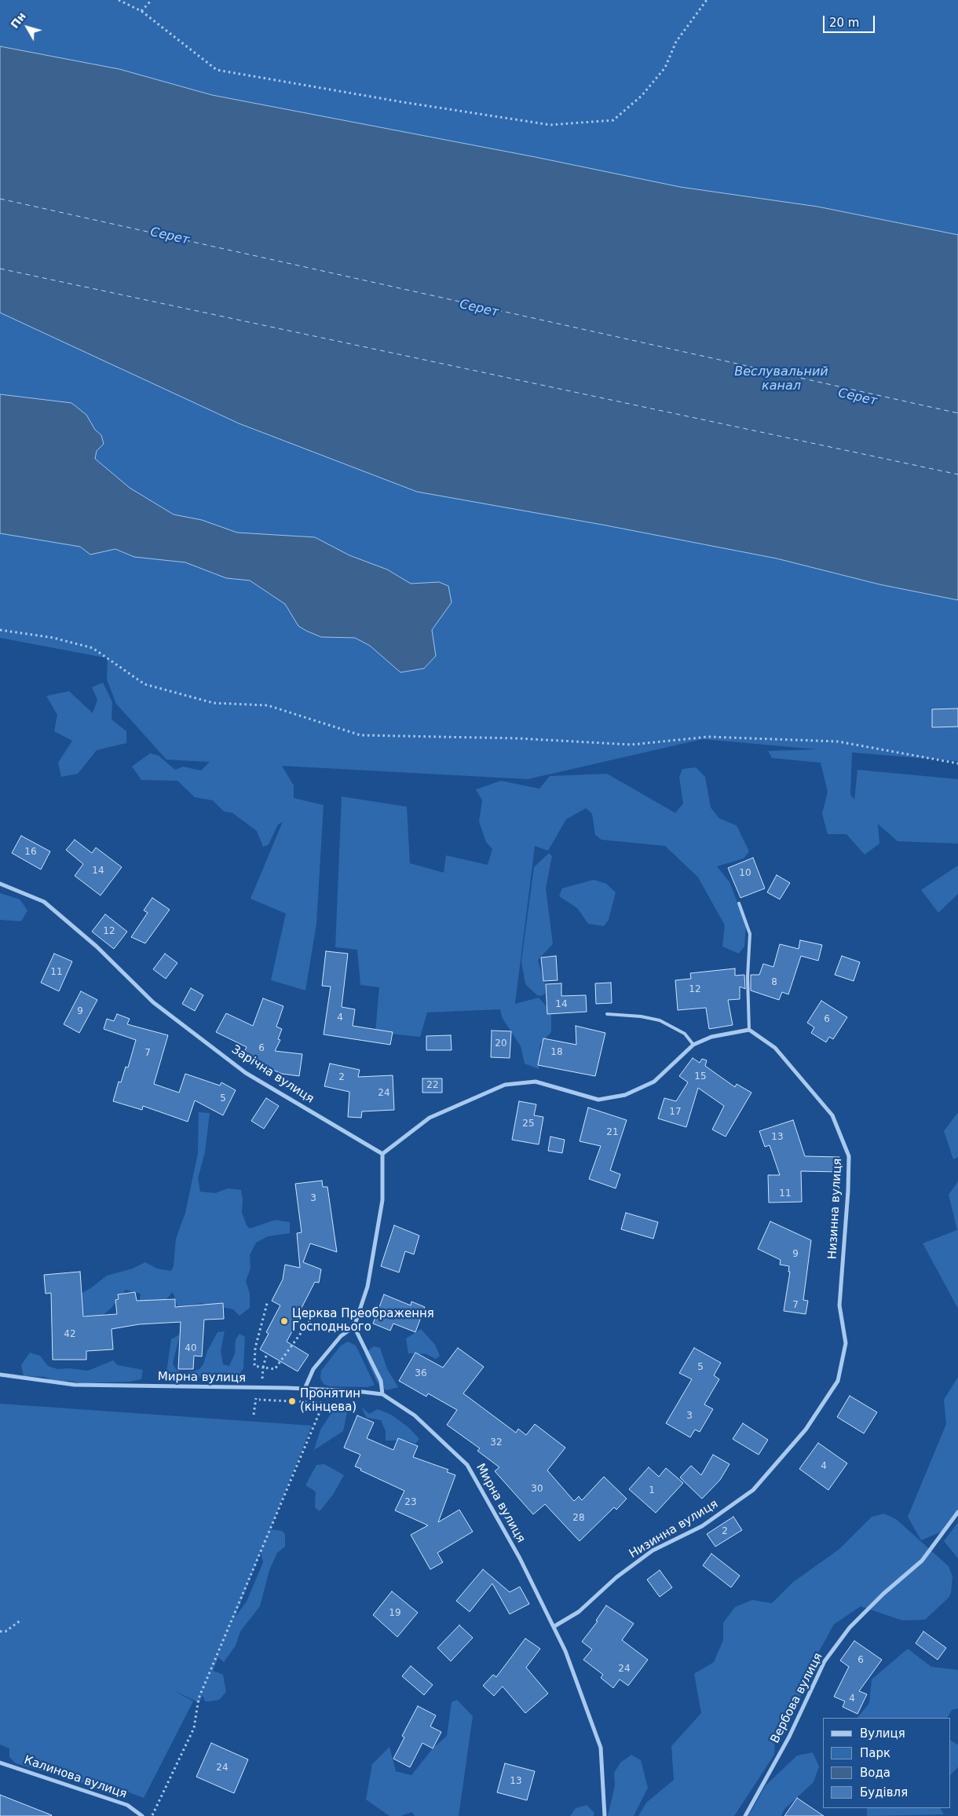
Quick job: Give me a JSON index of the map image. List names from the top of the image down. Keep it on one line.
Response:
{"streets":{"street":["Зарічна вулиця","Низинна вулиця","Мирна вулиця","Вербова вулиця","Калинова вулиця"]},"crossings":[["Низинна вулиця","Мирна вулиця"]],"water":["Серет","Веслувальний канал"],"places":["Церква Преображення Господнього","Пронятин (кінцева)"],"house_numbers":["16","14","10","12","11","8","12","14","9","4","6","20","6","18","7","15","2","22","24","5","17","25","21","13","11","3","9","7","42","40","5","36","3","32","4","30","1","23","28","2","19","6","24","4","24","13"],"legend":["Вулиця","Парк","Вода","Будівля"],"scale_bar":"20 m","north":"top left"}
